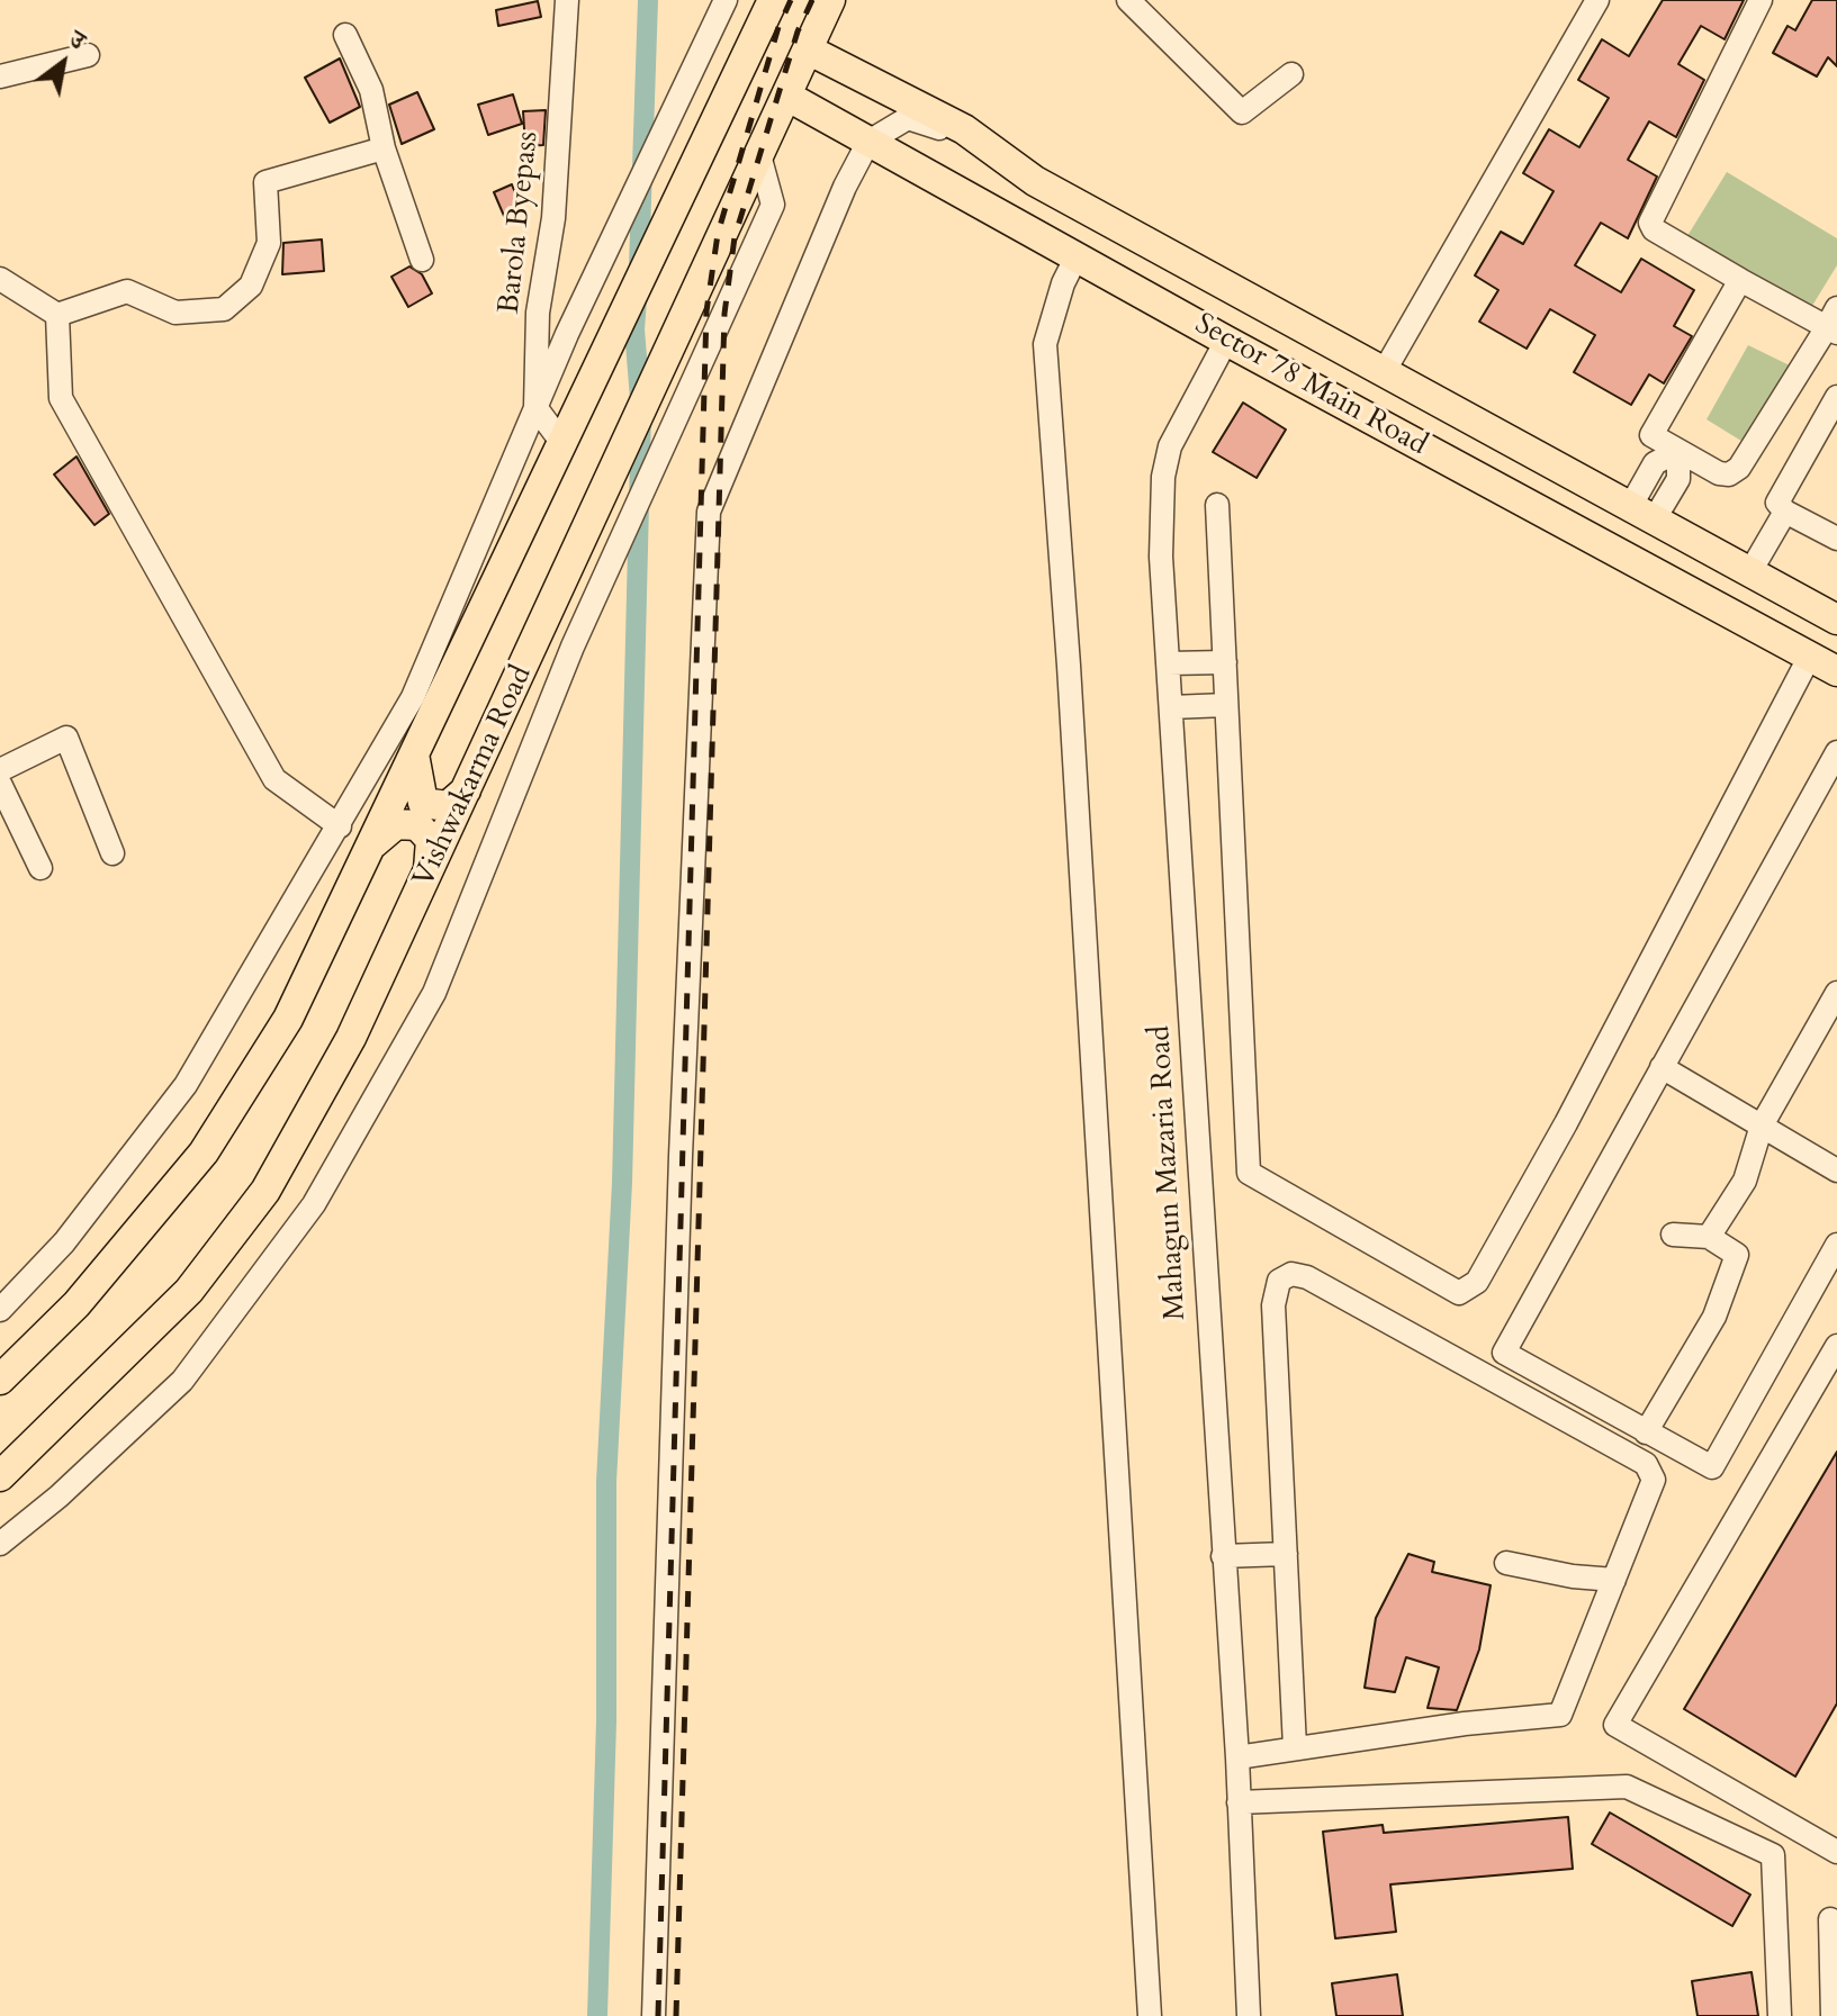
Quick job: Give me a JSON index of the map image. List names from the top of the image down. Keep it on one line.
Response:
{"streets":{"main road":["Sector 78 Main Road","Vishwakarma Road"],"street":["Barola Byepass","Mahagun Mazaria Road"]},"crossings":[["Sector 78 Main Road","Vishwakarma Road"],["Sector 78 Main Road","Mahagun Mazaria Road"]],"north":"top right"}
